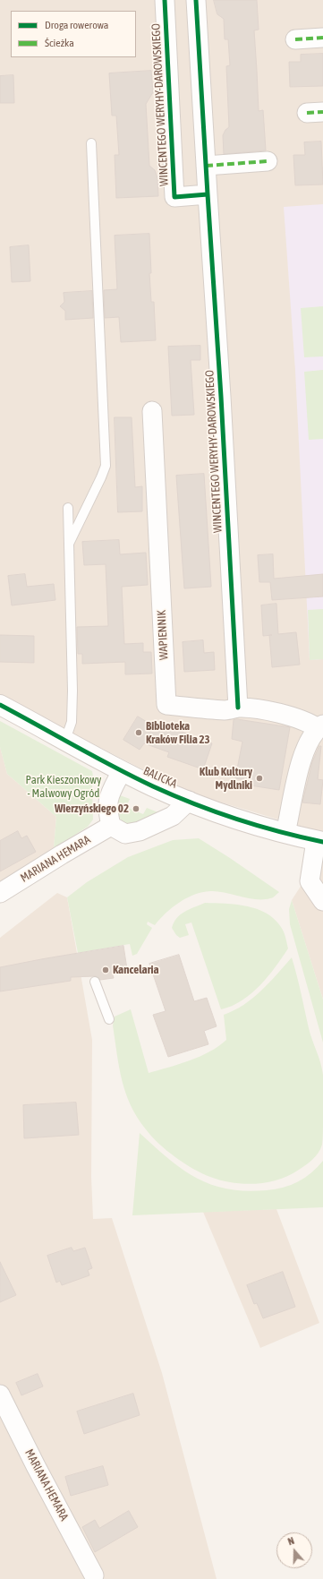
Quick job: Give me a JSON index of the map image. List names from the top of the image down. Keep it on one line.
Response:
{"streets":{"street":["WINCENTEGO WERYHY-DAROWSKIEGO","WAPIENNIK","BALICKA","MARIANA HEMARA"]},"crossings":[["WINCENTEGO WERYHY-DAROWSKIEGO","WAPIENNIK"]],"parks":["Park Kieszonkowy - Malwowy Ogród"],"places":["Biblioteka Kraków Filia 23","Klub Kultury Mydlniki","Wierzyńskiego 02","Kancelaria"],"legend":["Droga rowerowa","Ścieżka"],"north":"top"}
